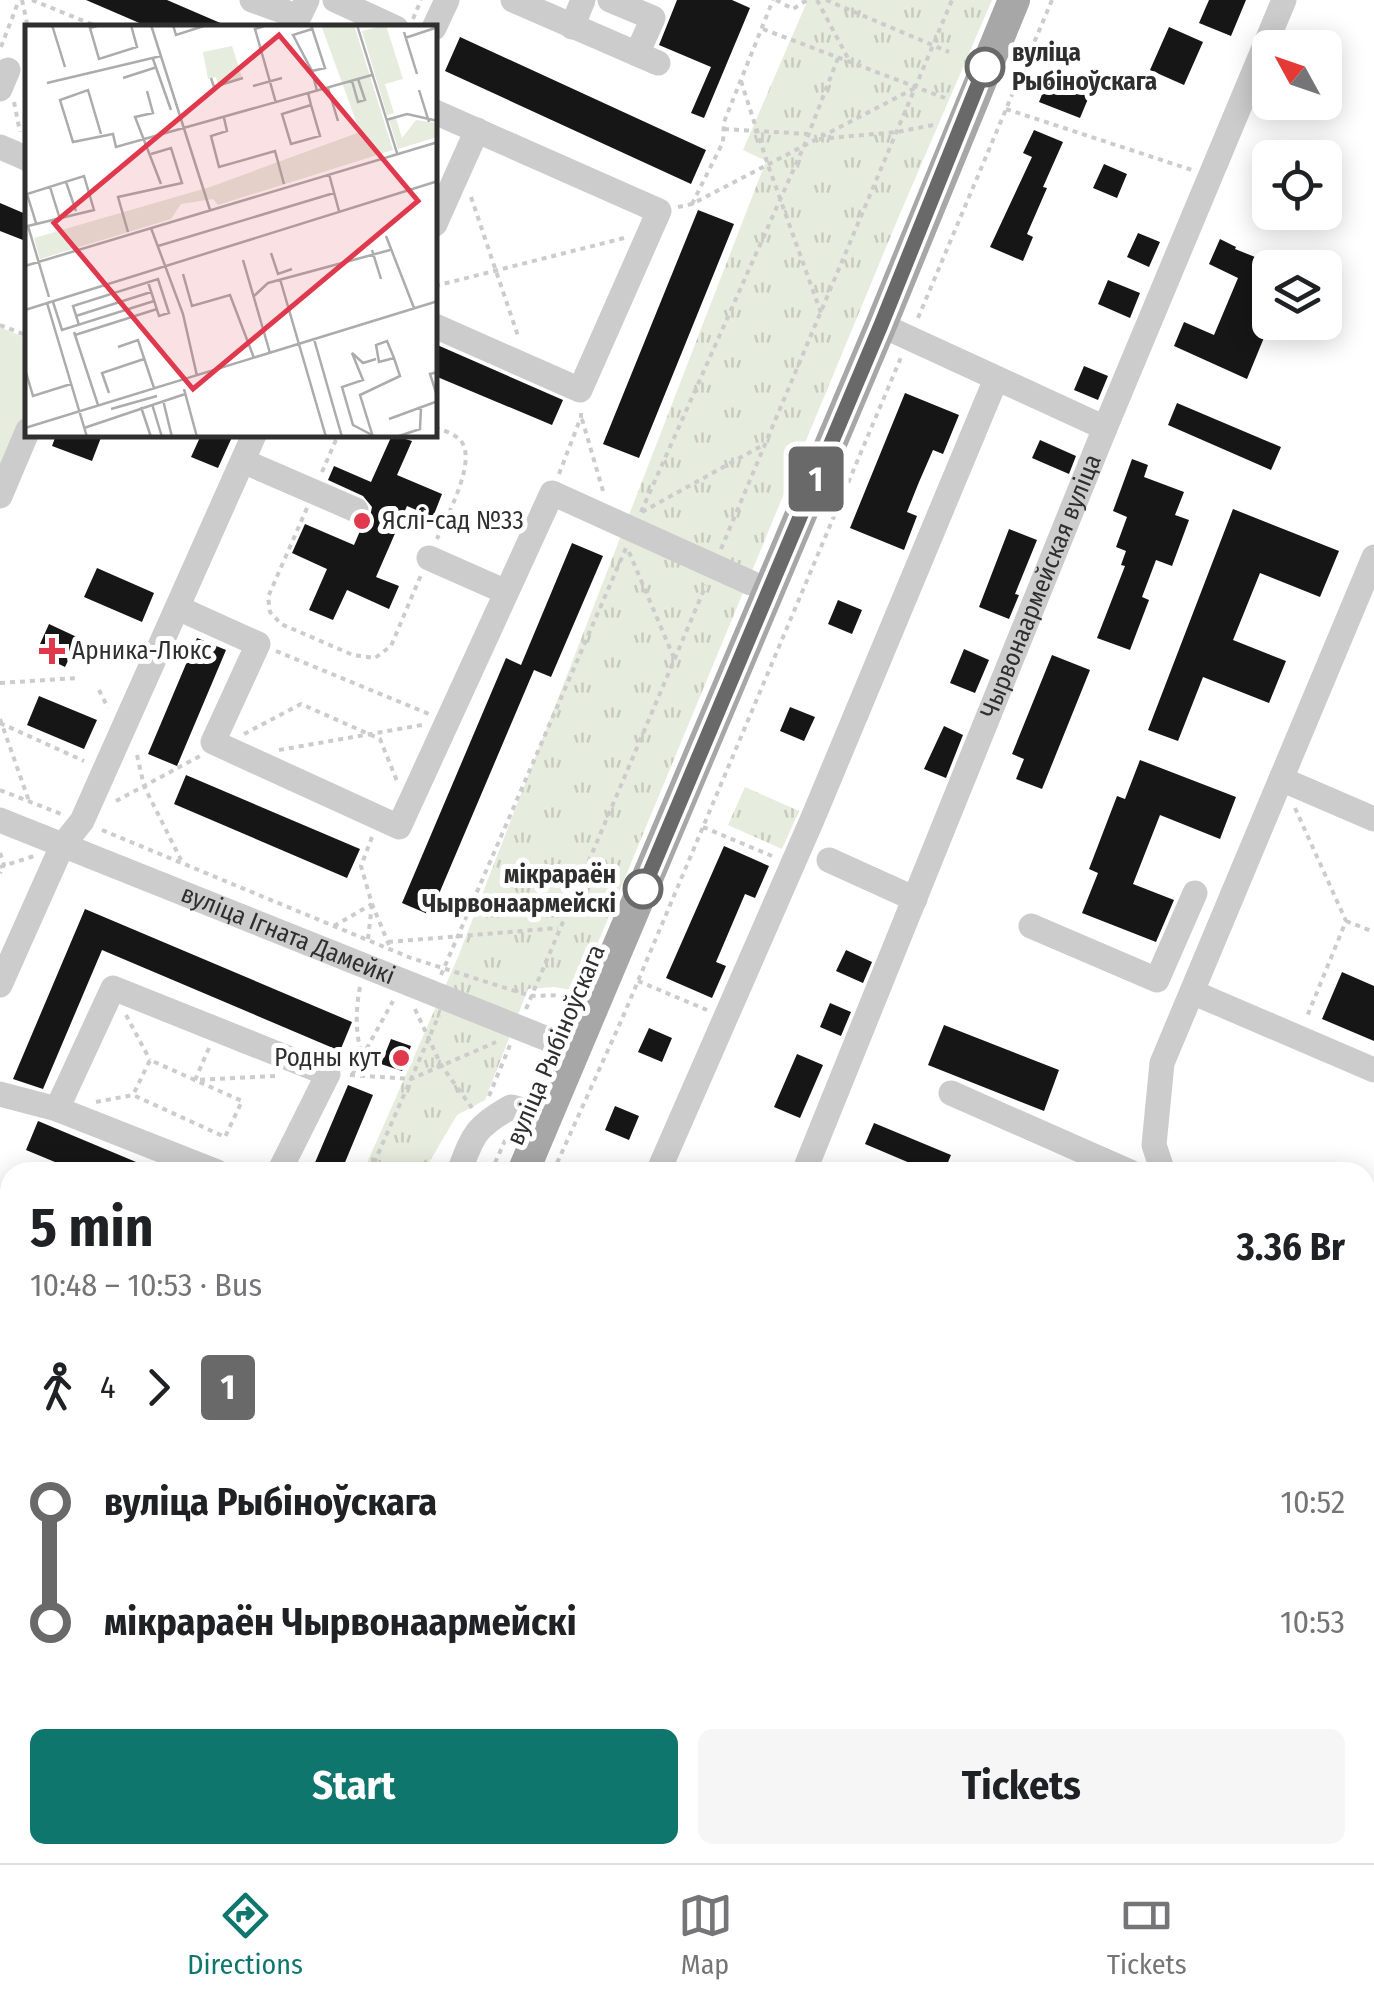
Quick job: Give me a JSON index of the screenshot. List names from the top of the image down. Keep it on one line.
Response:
{"streets":{"main road":["вуліца Рыбіноўскага"],"street":["Чырвонаармейская вуліца","вуліца Ігната Дамейкі"]},"crossings":[["вуліца Ігната Дамейкі","вуліца Рыбіноўскага"]],"places":{"other":["вуліца Рыбіноўскага","Яслі-сад №33","мікрараён Чырвонаармейскі","Родны кут"],"health":["Арника-Люкс"]},"lines":["bus line 1"],"north":"top left","page":{"on_map":"1","heading":["5 min","10:48 – 10:53 · Bus","3.36 Br"],"legs":["4","1"],"list":[{"name":"вуліца Рыбіноўскага","value":"10:52"},{"name":"мікрараён Чырвонаармейскі","value":"10:53"}],"buttons":["Start","Tickets"],"tabs":["Directions","Map","Tickets"]}}
